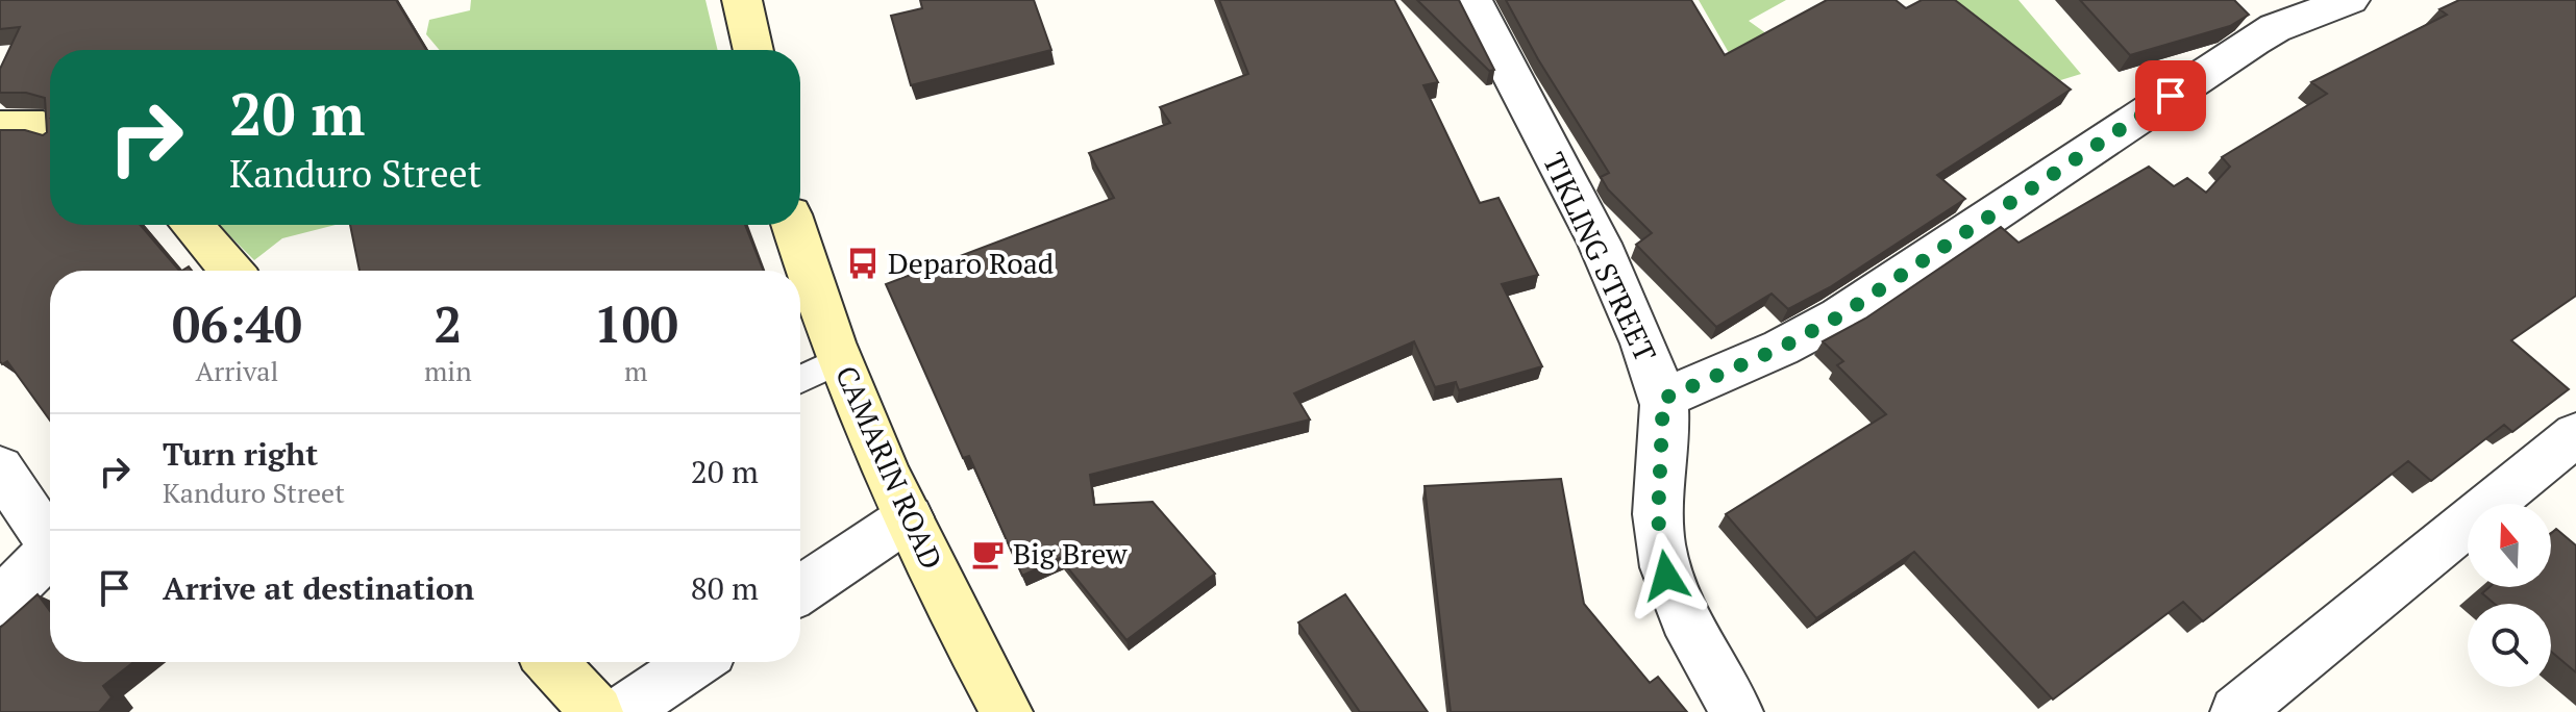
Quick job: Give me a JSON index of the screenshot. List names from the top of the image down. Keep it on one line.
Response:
{"streets":{"main road":["CAMARIN ROAD"],"street":["TIKLING STREET"]},"places":{"bus stop":["Deparo Road"],"cafe":["Big Brew"]},"north":"top","page":{"turn":["20 m","Kanduro Street"],"eta":["06:40","Arrival","2","min","100","m"],"list":[{"name":"Turn right","note":"Kanduro Street","value":"20 m"},{"name":"Arrive at destination","value":"80 m"}]}}
